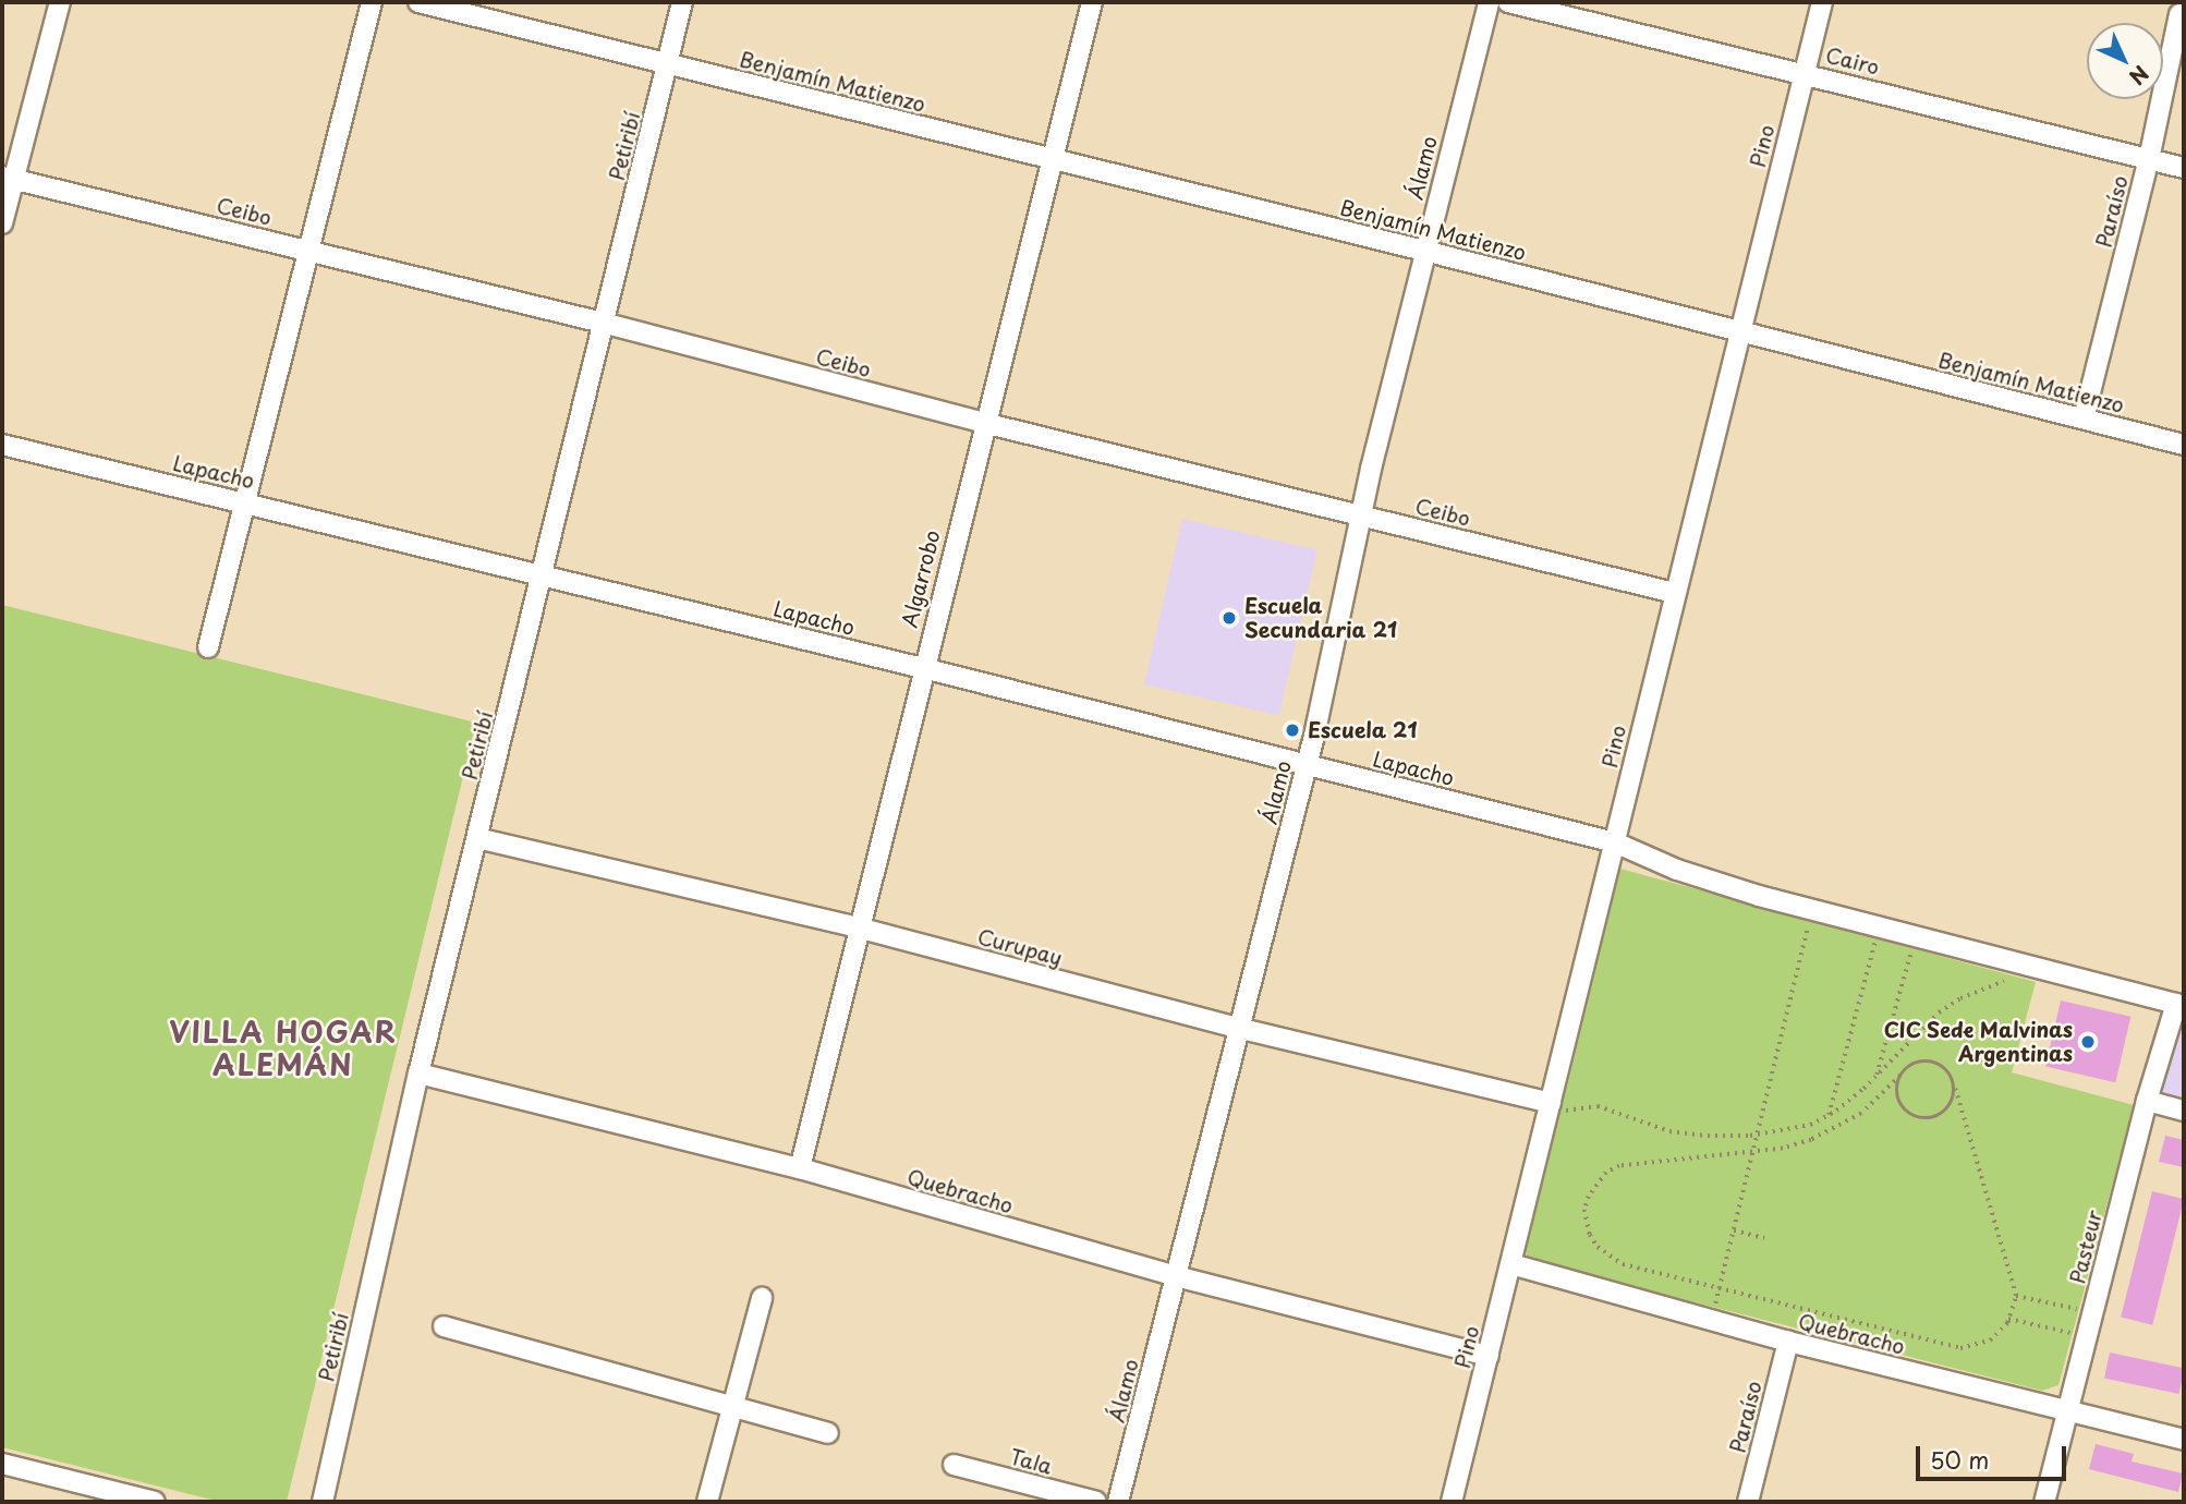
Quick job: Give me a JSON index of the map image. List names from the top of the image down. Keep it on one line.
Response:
{"streets":{"street":["Cairo","Benjamín Matienzo","Petiribí","Pino","Álamo","Ceibo","Paraíso","Lapacho","Algarrobo","Curupay","Quebracho","Pasteur","Tala"]},"crossings":[["Cairo","Pino"],["Cairo","Paraíso"],["Benjamín Matienzo","Petiribí"],["Benjamín Matienzo","Pino"],["Benjamín Matienzo","Álamo"],["Benjamín Matienzo","Paraíso"],["Benjamín Matienzo","Algarrobo"],["Petiribí","Ceibo"],["Petiribí","Lapacho"],["Petiribí","Curupay"],["Petiribí","Quebracho"],["Pino","Ceibo"],["Pino","Lapacho"],["Pino","Curupay"],["Pino","Quebracho"],["Álamo","Ceibo"],["Álamo","Lapacho"],["Álamo","Curupay"],["Álamo","Quebracho"],["Ceibo","Algarrobo"],["Paraíso","Quebracho"],["Lapacho","Algarrobo"],["Lapacho","Pasteur"],["Algarrobo","Curupay"],["Algarrobo","Quebracho"],["Quebracho","Pasteur"]],"districts":["VILLA HOGAR ALEMÁN"],"places":["Escuela Secundaria 21","Escuela 21","CIC Sede Malvinas Argentinas"],"scale_bar":"50 m","north":"bottom right"}
